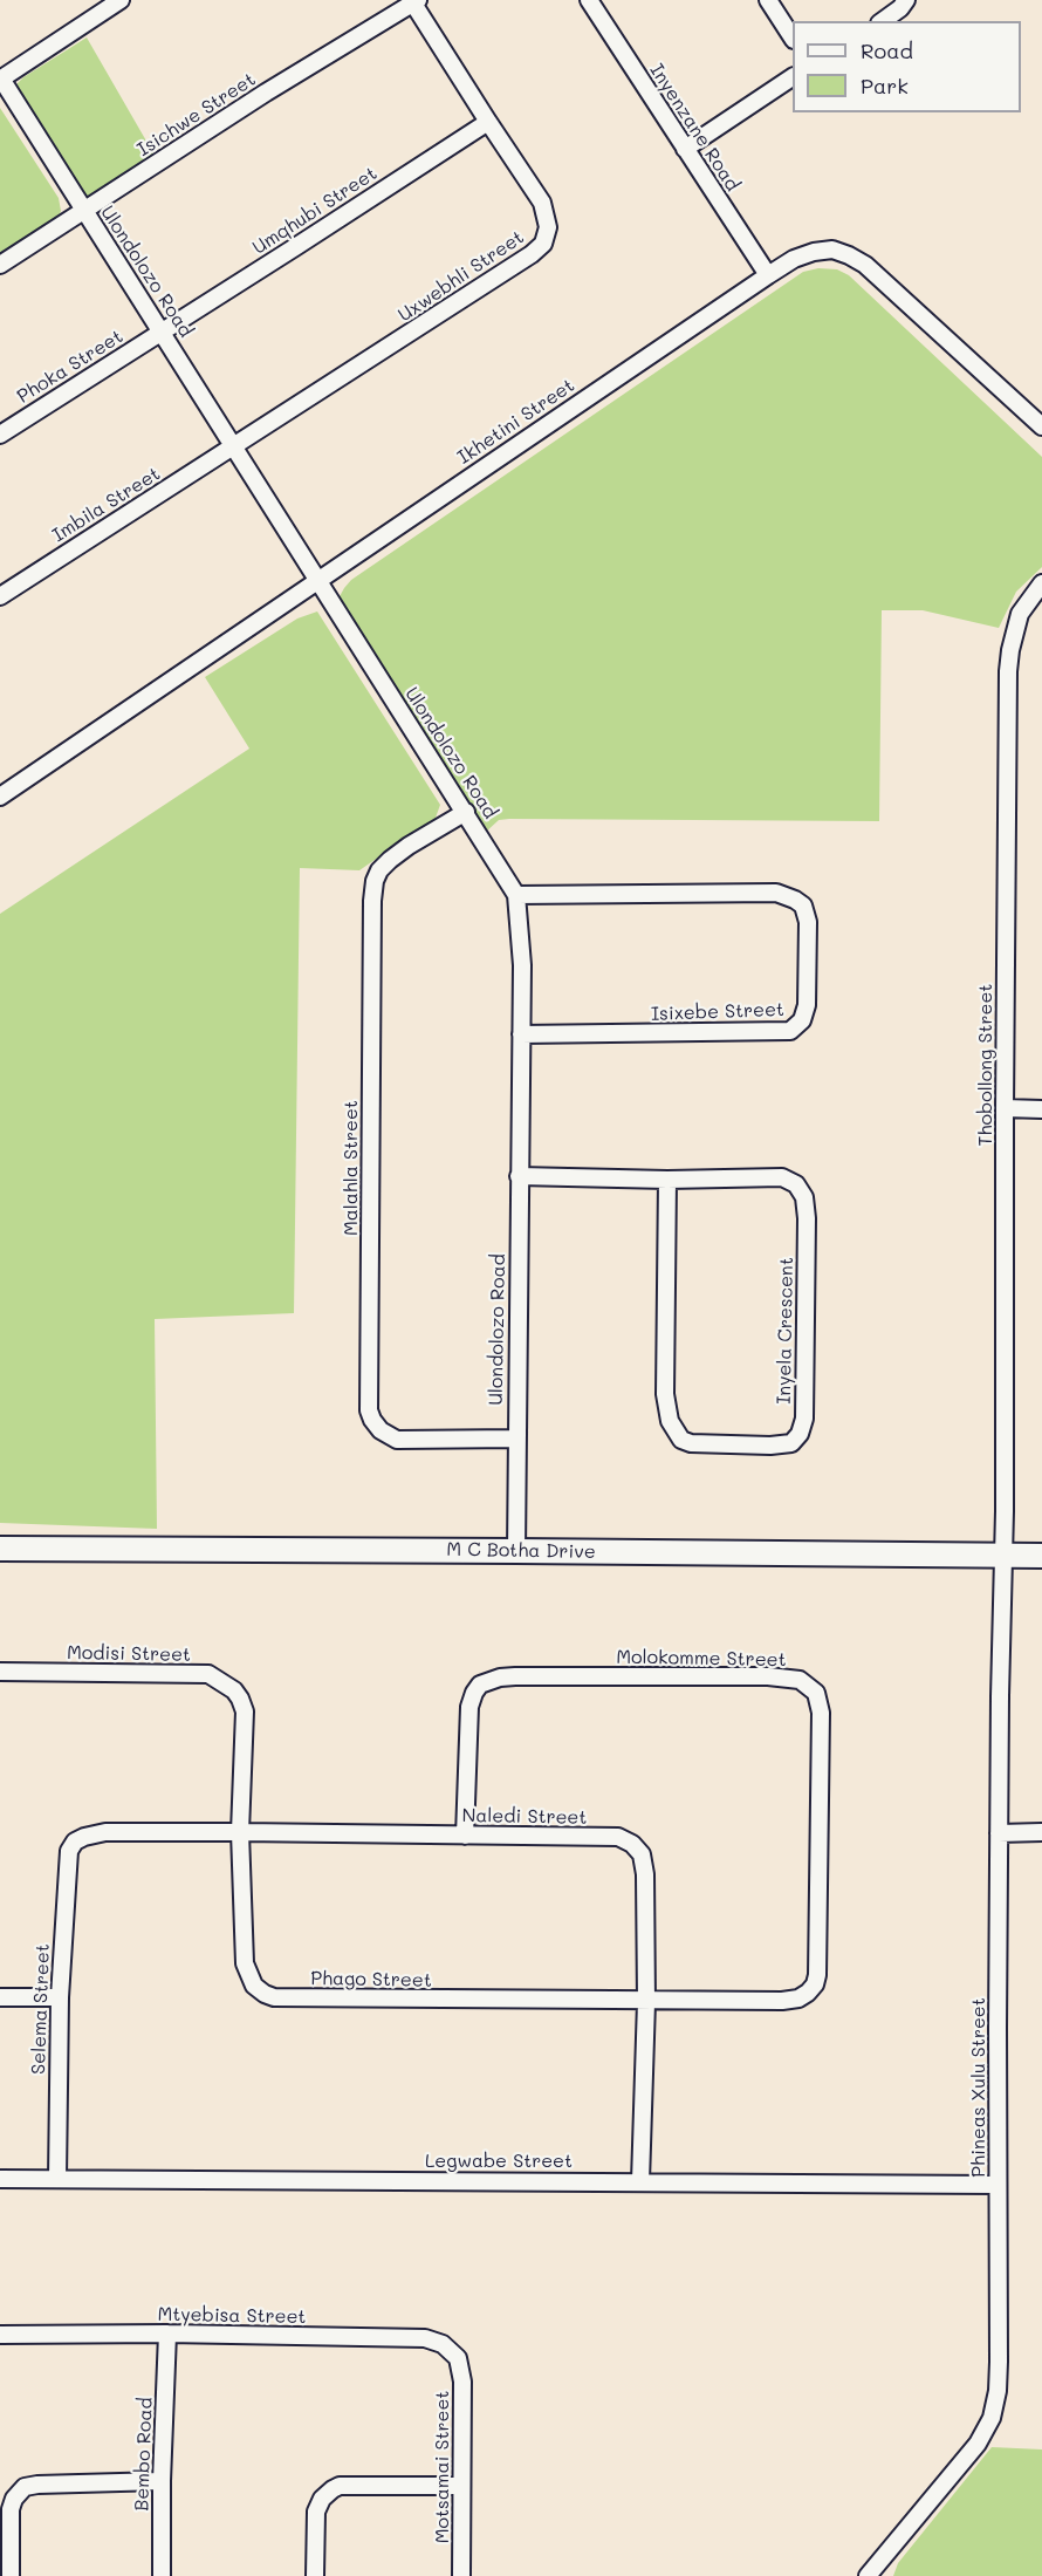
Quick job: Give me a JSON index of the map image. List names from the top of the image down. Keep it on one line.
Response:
{"streets":{"street":["Isichwe Street","Inyenzane Road","Umqhubi Street","Ulondolozo Road","Uxwebhli Street","Phoka Street","Ikhetini Street","Imbila Street","Isixebe Street","Thobollong Street","Malahla Street","Inyela Crescent","M C Botha Drive","Modisi Street","Molokomme Street","Naledi Street","Phago Street","Selema Street","Phineas Xulu Street","Legwabe Street","Mtyebisa Street","Bembo Road","Motsamai Street"]},"crossings":[["Isichwe Street","Ulondolozo Road"],["Isichwe Street","Uxwebhli Street"],["Inyenzane Road","Ikhetini Street"],["Umqhubi Street","Ulondolozo Road"],["Umqhubi Street","Uxwebhli Street"],["Umqhubi Street","Phoka Street"],["Ulondolozo Road","Uxwebhli Street"],["Ulondolozo Road","Phoka Street"],["Ulondolozo Road","Ikhetini Street"],["Ulondolozo Road","Imbila Street"],["Ulondolozo Road","Isixebe Street"],["Ulondolozo Road","Malahla Street"],["Ulondolozo Road","Inyela Crescent"],["Ulondolozo Road","M C Botha Drive"],["Uxwebhli Street","Imbila Street"],["Thobollong Street","M C Botha Drive"],["Thobollong Street","Phineas Xulu Street"],["M C Botha Drive","Phineas Xulu Street"],["Modisi Street","Naledi Street"],["Modisi Street","Phago Street"],["Molokomme Street","Naledi Street"],["Molokomme Street","Phago Street"],["Naledi Street","Phago Street"],["Naledi Street","Selema Street"],["Naledi Street","Legwabe Street"],["Selema Street","Legwabe Street"],["Phineas Xulu Street","Legwabe Street"],["Mtyebisa Street","Bembo Road"],["Mtyebisa Street","Motsamai Street"]],"legend":["Road","Park"]}
